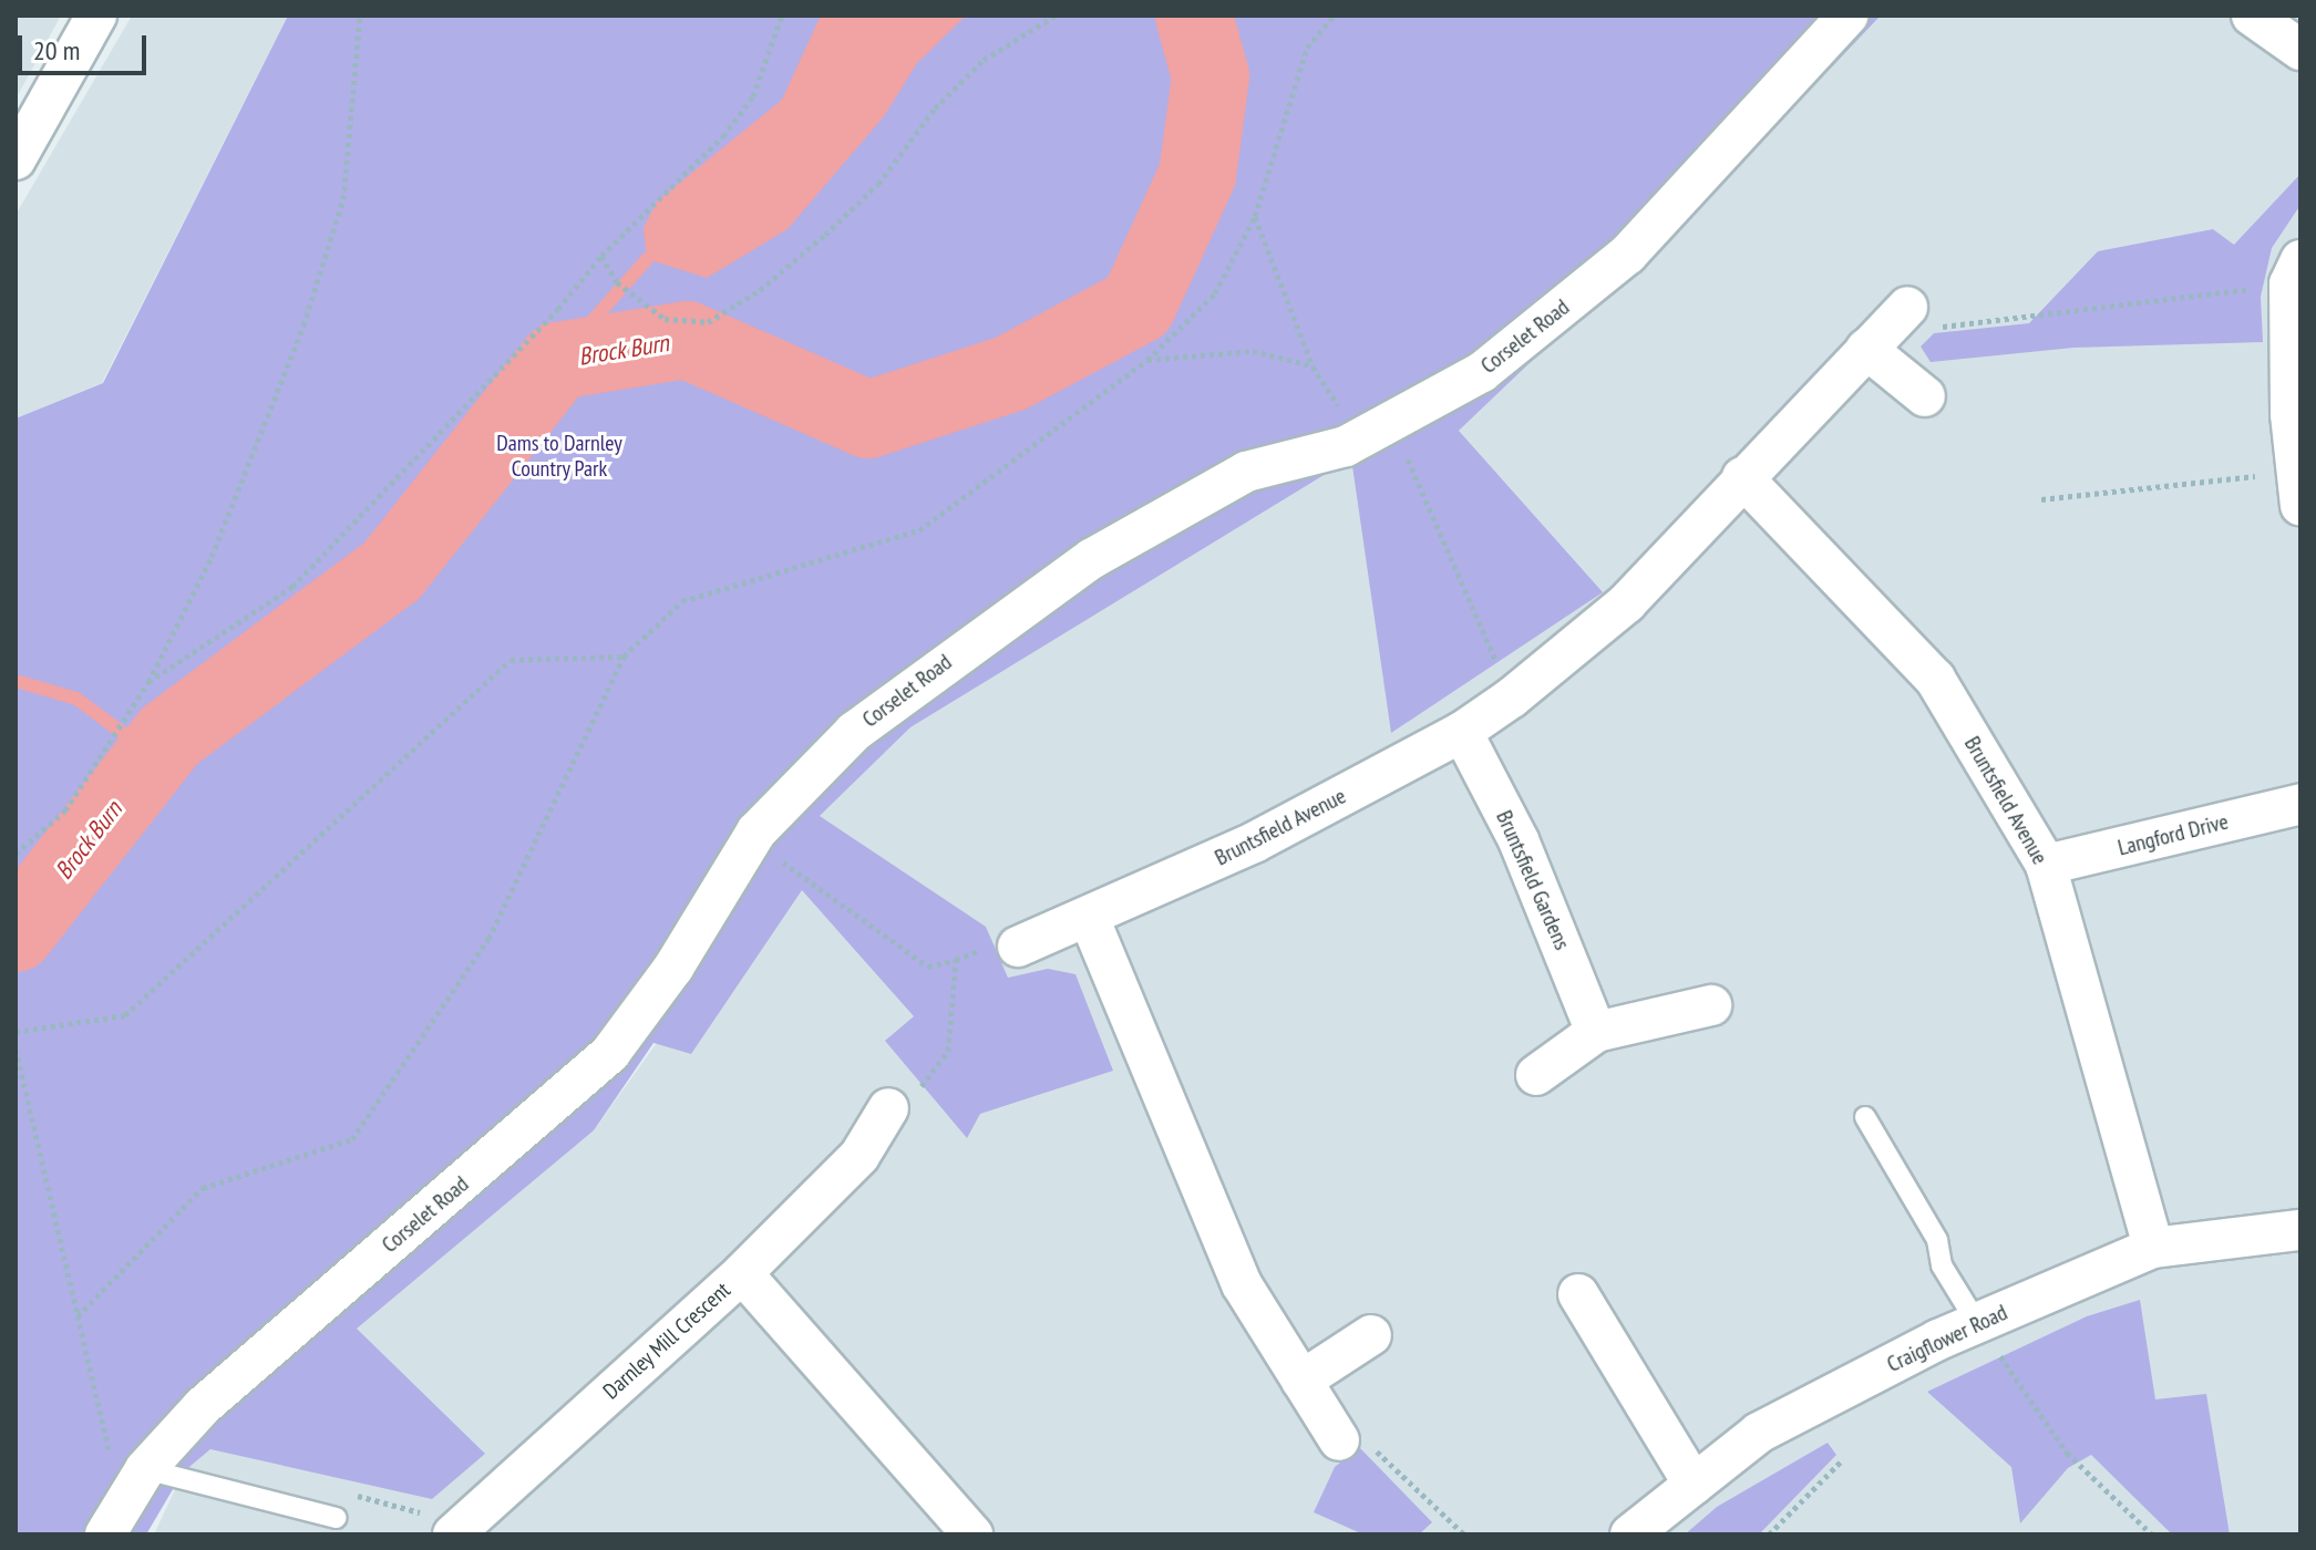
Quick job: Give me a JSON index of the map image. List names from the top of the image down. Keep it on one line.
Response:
{"streets":{"street":["Corselet Road","Bruntsfield Avenue","Langford Drive","Bruntsfield Gardens","Craigflower Road","Darnley Mill Crescent"]},"crossings":[["Bruntsfield Avenue","Langford Drive"],["Bruntsfield Avenue","Bruntsfield Gardens"],["Bruntsfield Avenue","Craigflower Road"]],"water":["Brock Burn"],"parks":["Dams to Darnley Country Park"],"scale_bar":"20 m"}
